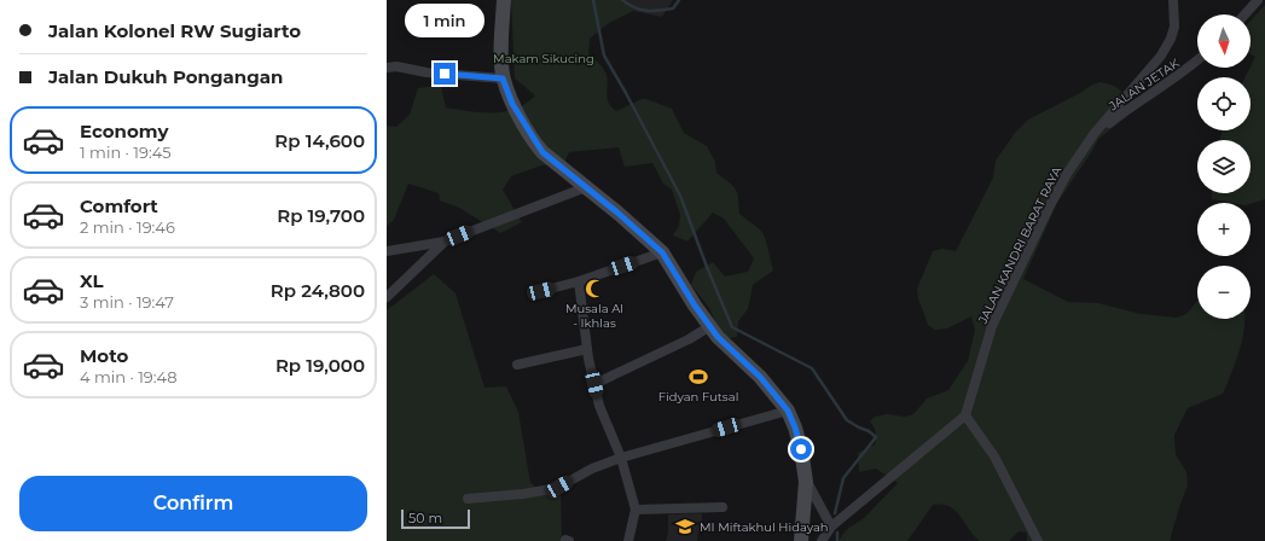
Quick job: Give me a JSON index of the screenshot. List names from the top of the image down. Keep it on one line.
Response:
{"streets":{"street":["JALAN JETAK","JALAN KANDRI BARAT RAYA"]},"crossings":[["JALAN JETAK","JALAN KANDRI BARAT RAYA"]],"parks":["Makam Sikucing"],"places":{"mosque":["Musala Al - Ikhlas"],"sports":["Fidyan Futsal"],"school or university":["MI Miftakhul Hidayah"]},"scale_bar":"50 m","north":"bottom","page":{"banner":["Jalan Kolonel RW Sugiarto","Jalan Dukuh Pongangan"],"bubble":"1 min","map_buttons":["+","−"],"list":[{"name":"Economy","note":"1 min · 19:45","value":"Rp 14,600"},{"name":"Comfort","note":"2 min · 19:46","value":"Rp 19,700"},{"name":"XL","note":"3 min · 19:47","value":"Rp 24,800"},{"name":"Moto","note":"4 min · 19:48","value":"Rp 19,000"}],"buttons":"Confirm","scale":"50 m"}}
